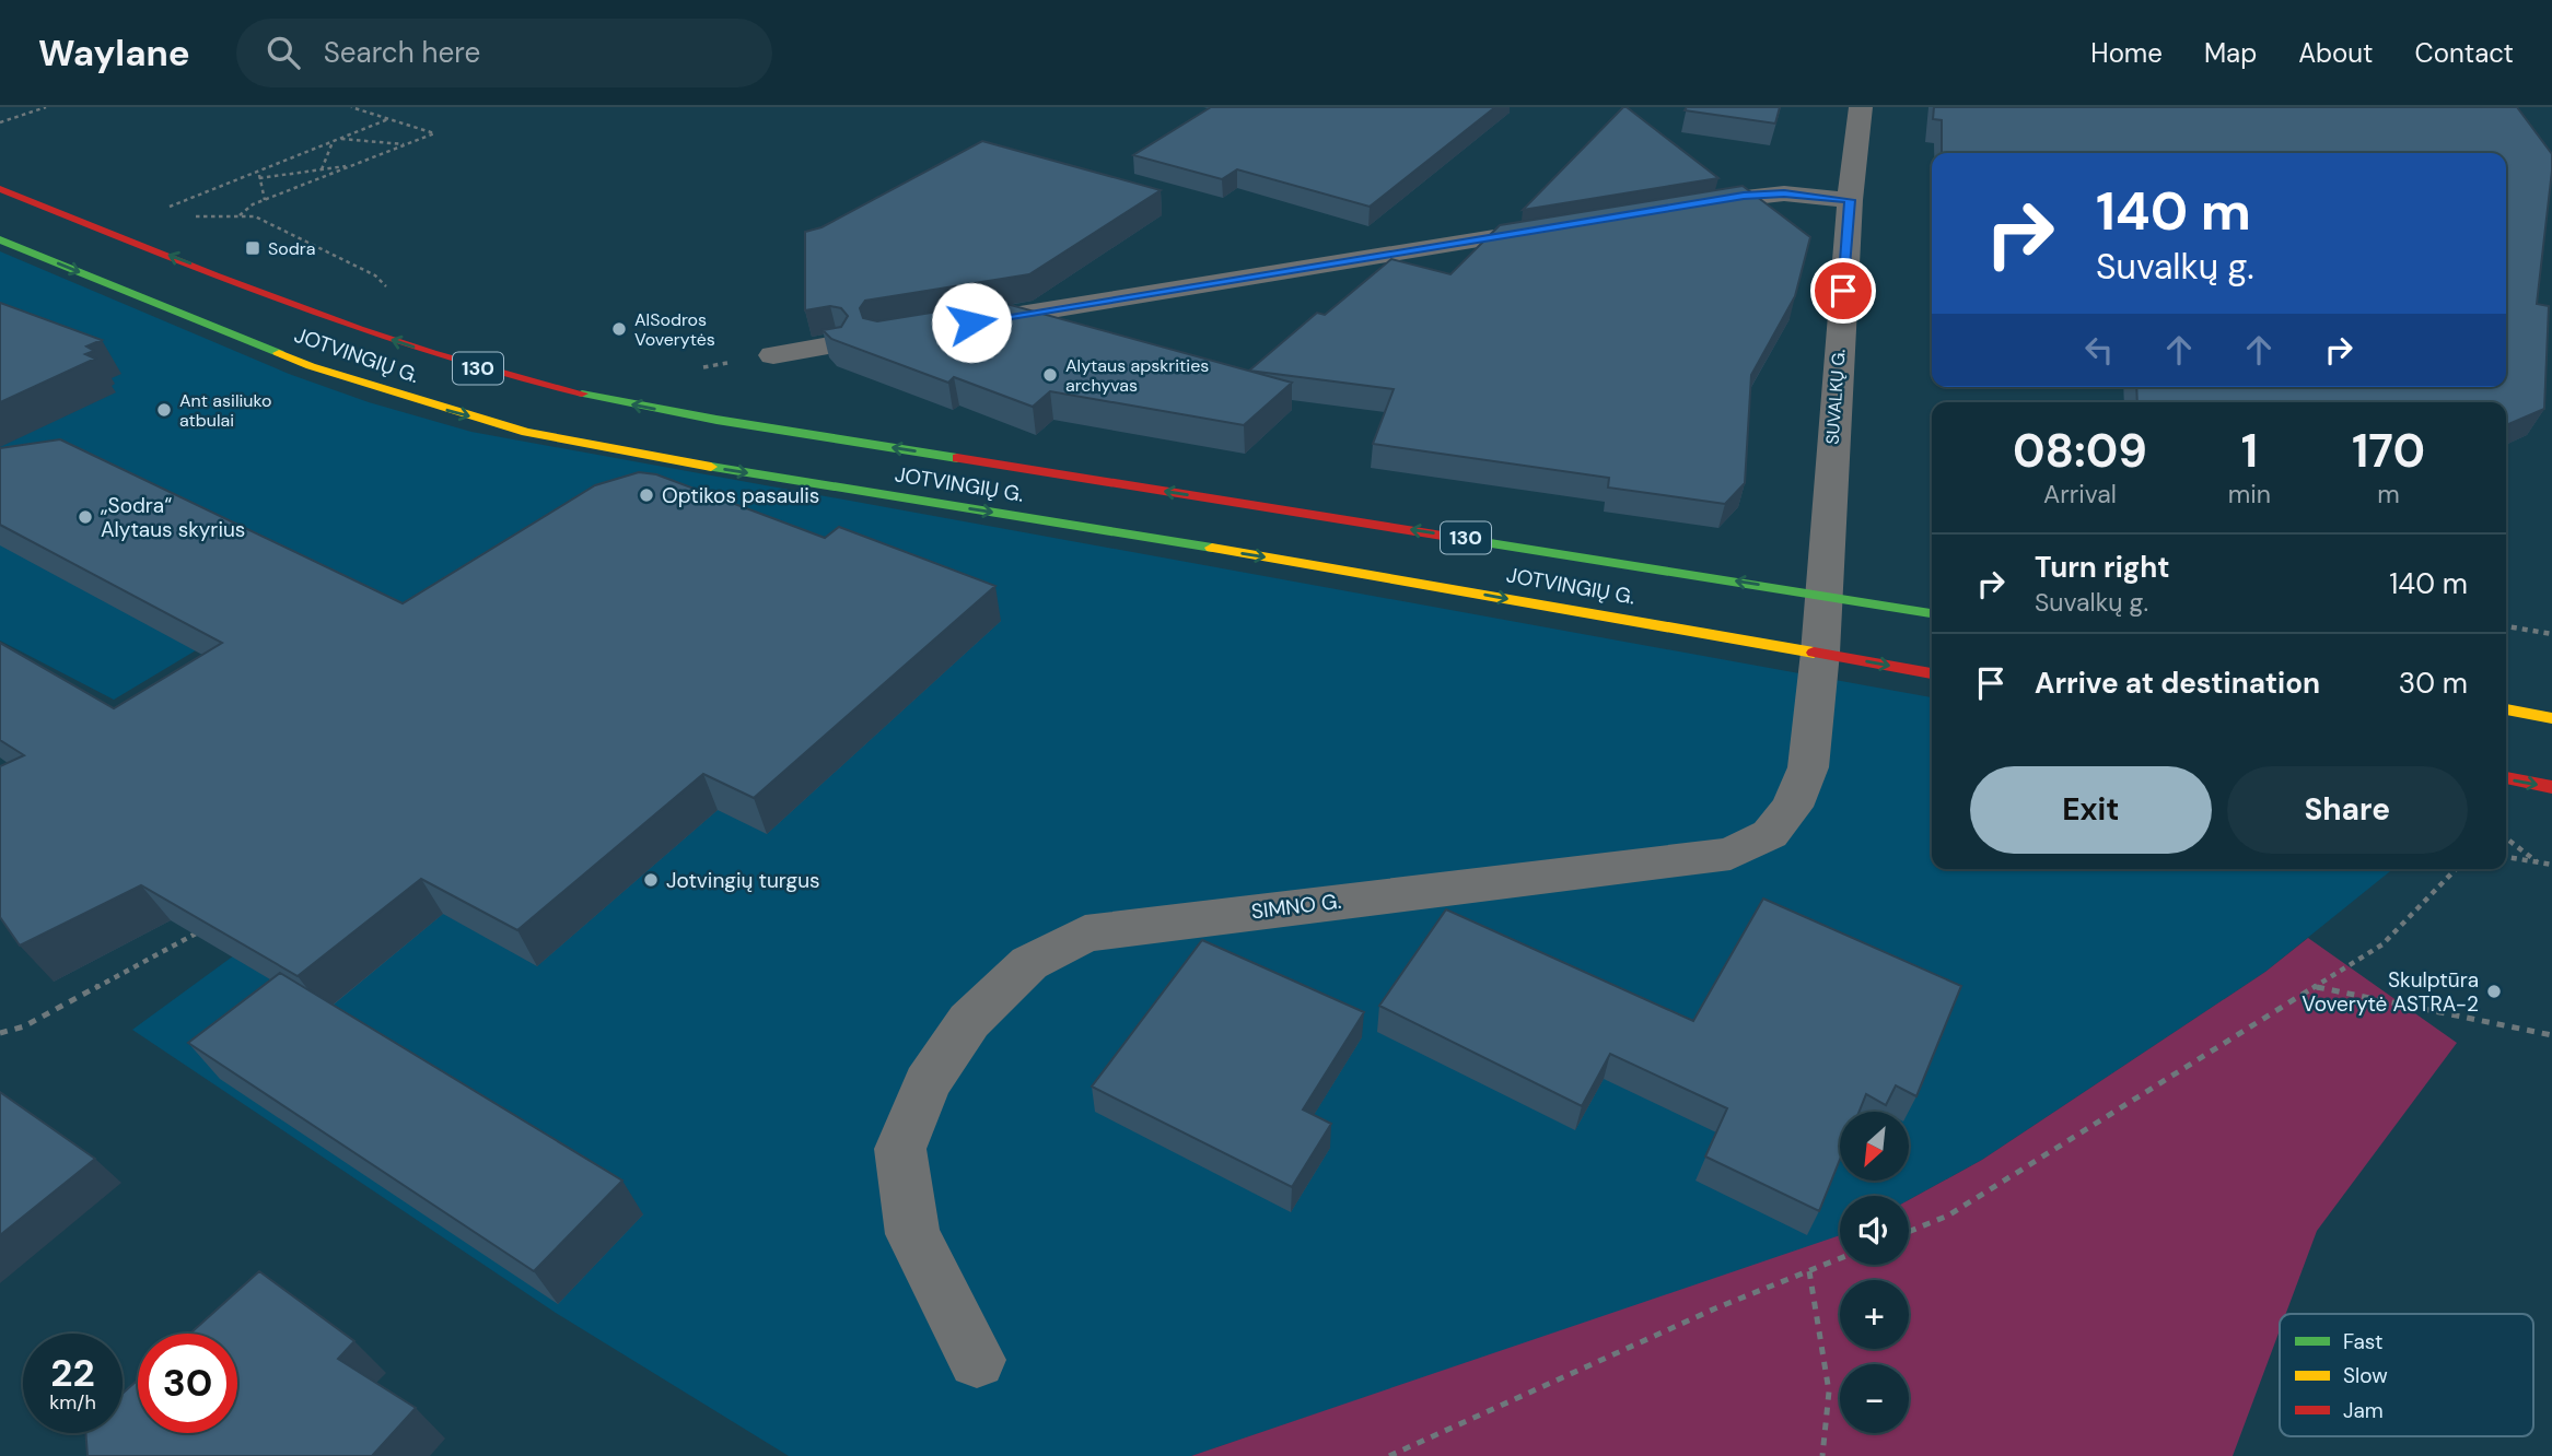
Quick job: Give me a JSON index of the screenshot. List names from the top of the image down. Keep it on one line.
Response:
{"streets":{"main road":["JOTVINGIŲ G.","130"],"street":["SUVALKŲ G.","SIMNO G."]},"crossings":[["JOTVINGIŲ G.","SUVALKŲ G."],["JOTVINGIŲ G.","SIMNO G."],["SUVALKŲ G.","SIMNO G."]],"places":{"transit":["Sodra"],"other":["AlSodros Voverytės","Alytaus apskrities archyvas","Ant asiliuko atbulai","Optikos pasaulis","„Sodra“ Alytaus skyrius","Jotvingių turgus","Skulptūra Voverytė ASTRA-2"]},"legend":["Fast","Slow","Jam"],"north":"bottom left","page":{"header":"Waylane","search":"Search here","nav":["Home","Map","About","Contact"],"turn":["140 m","Suvalkų g."],"eta":["08:09","Arrival","1","min","170","m"],"list":[{"name":"Turn right","note":"Suvalkų g.","value":"140 m"},{"name":"Arrive at destination","value":"30 m"}],"buttons":["Exit","Share"],"map_buttons":["+","−"],"speed":"22 km/h","limit":"30"}}
